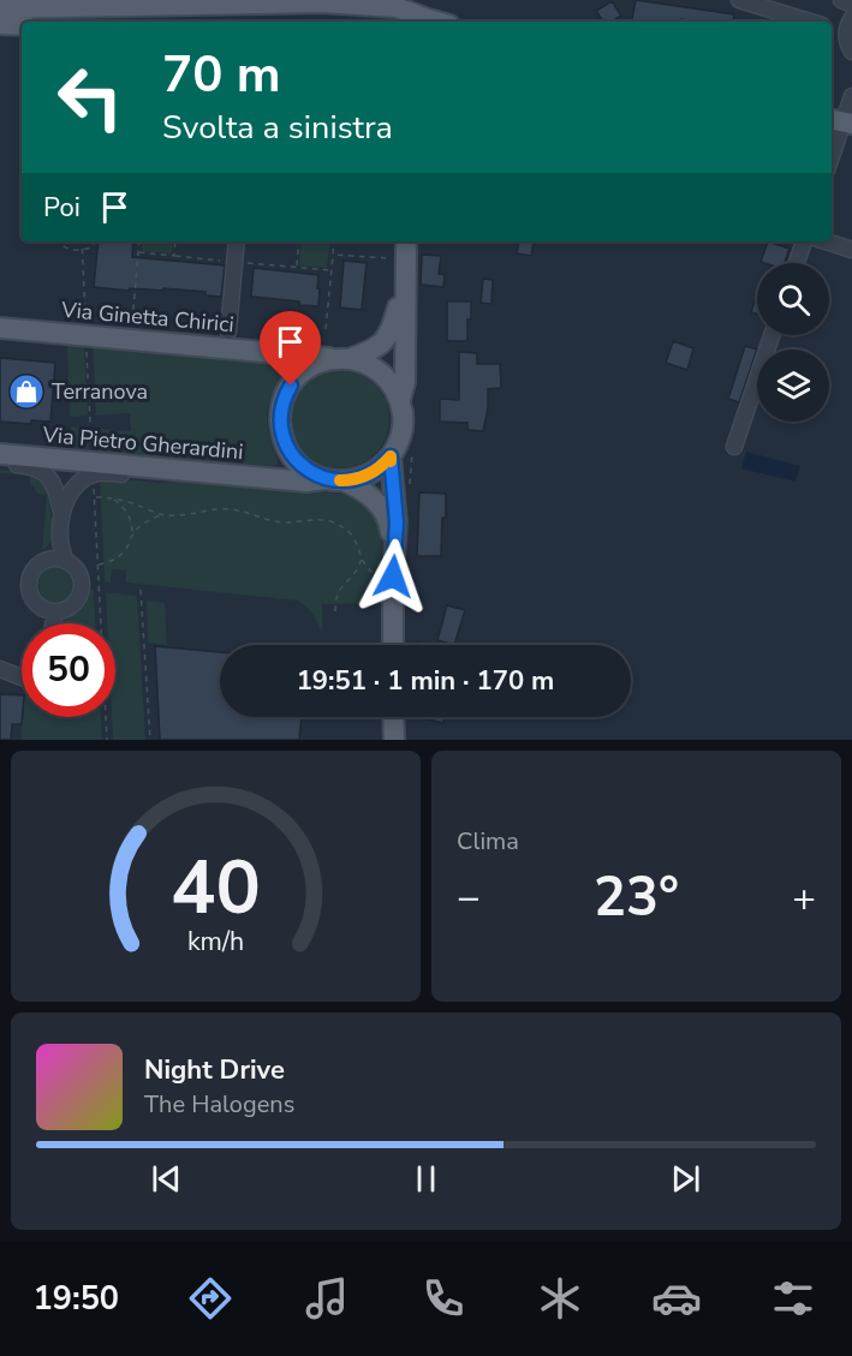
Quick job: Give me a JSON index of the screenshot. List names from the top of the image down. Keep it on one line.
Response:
{"streets":{"main road":["Via Ginetta Chirici","Via Pietro Gherardini"]},"crossings":[["Via Ginetta Chirici","Via Pietro Gherardini"]],"places":{"shop":["Terranova"]},"page":{"turn":["70 m","Svolta a sinistra"],"then":"Poi","limit":"50","trip":"19:51 · 1 min · 170 m","tile":"Clima","heat":["−","23°","+"],"song":["Night Drive","The Halogens"],"tabs":"19:50","gauge":["40","km/h"]}}
